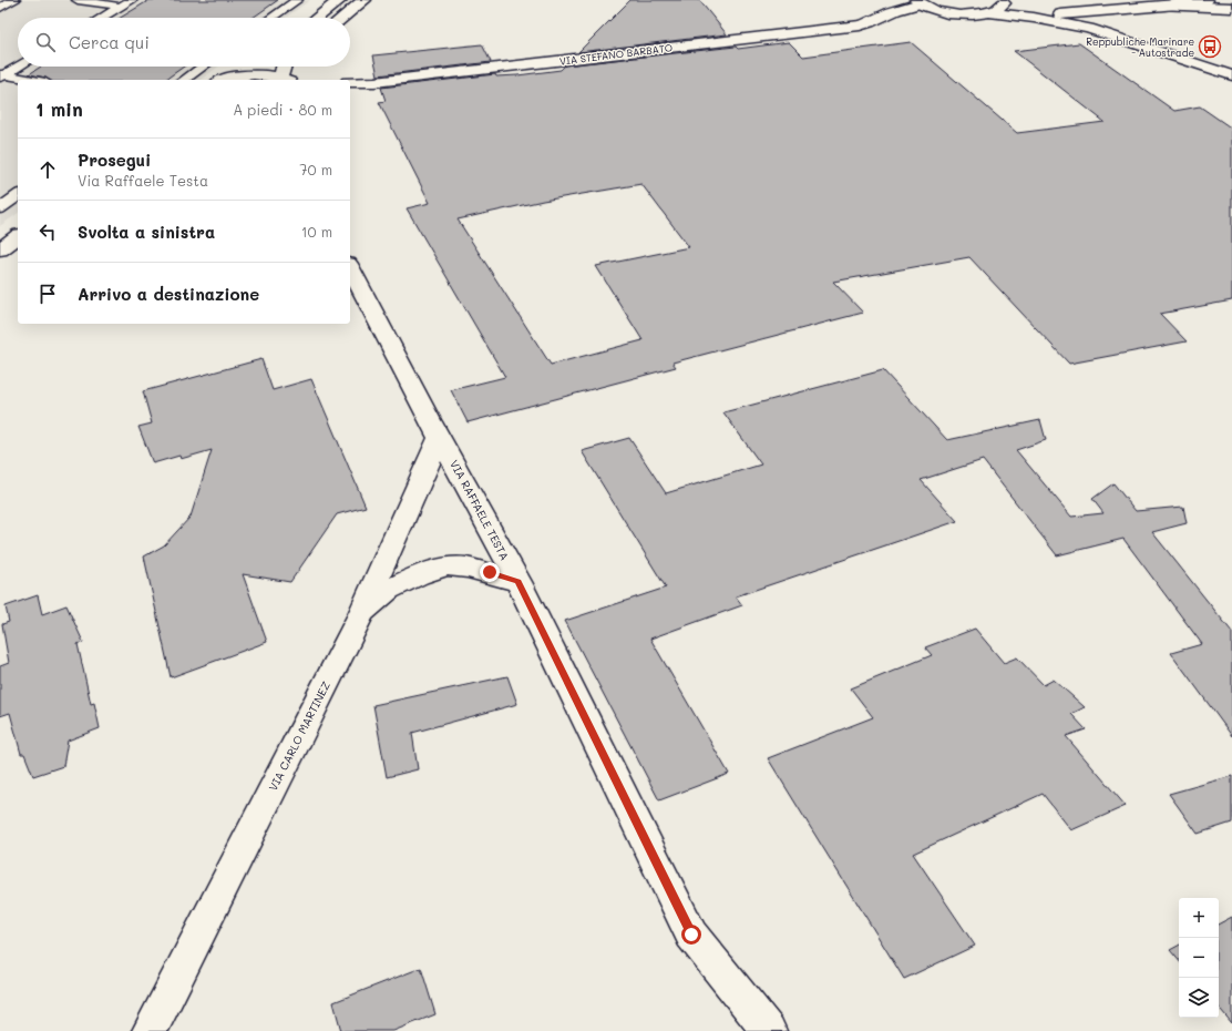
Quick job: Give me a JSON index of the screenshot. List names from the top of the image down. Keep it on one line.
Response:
{"streets":{"street":["VIA STEFANO BARBATO","VIA RAFFAELE TESTA","VIA CARLO MARTINEZ"]},"crossings":[["VIA RAFFAELE TESTA","VIA CARLO MARTINEZ"]],"places":{"bus stop":["Reppubliche Marinare - Autostrade"]},"page":{"search":"Cerca qui","heading":["1 min","A piedi · 80 m"],"list":[["Prosegui","Via Raffaele Testa","70 m"],["Svolta a sinistra","10 m"],"Arrivo a destinazione"],"map_buttons":["+","−"]}}
